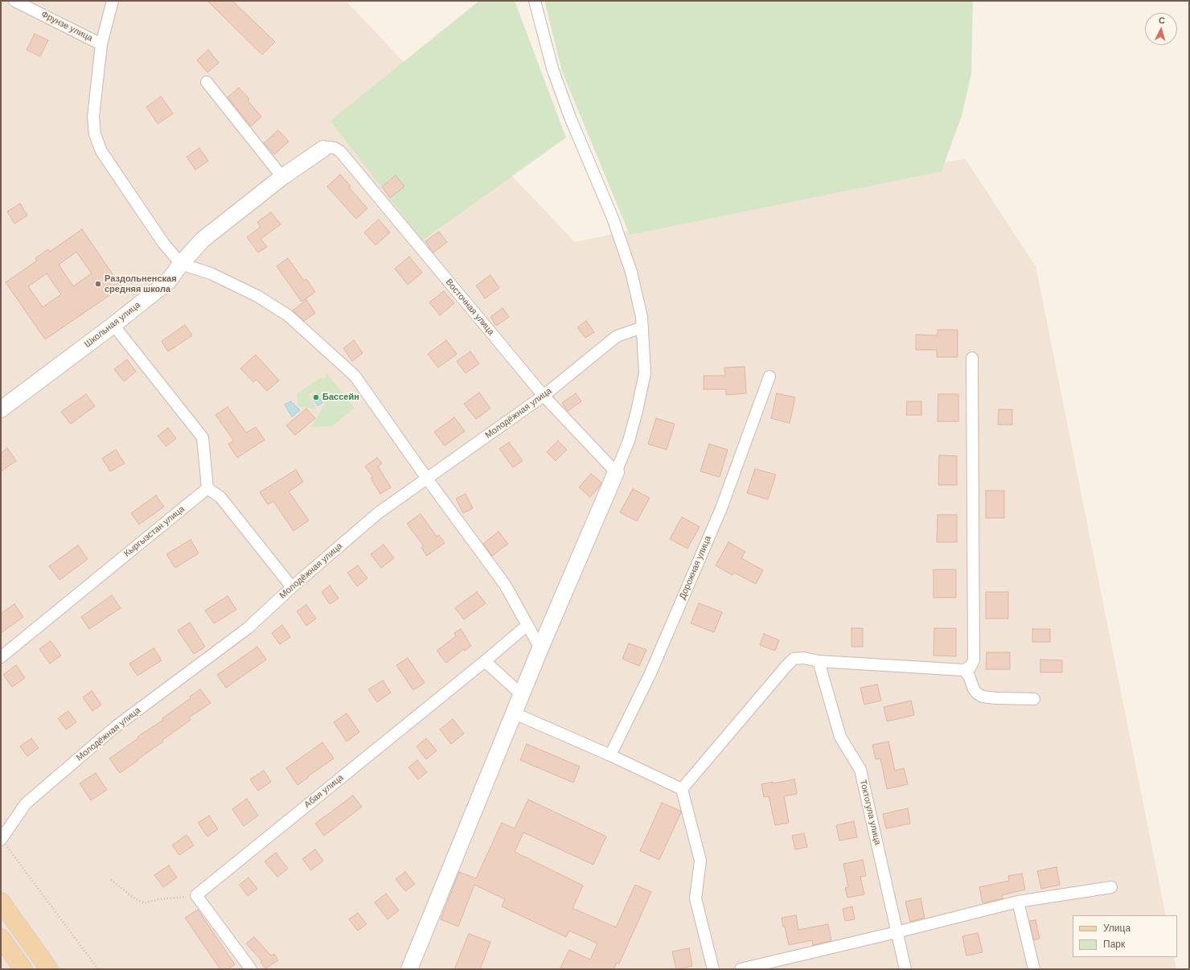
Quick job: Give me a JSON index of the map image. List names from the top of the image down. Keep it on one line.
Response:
{"streets":{"street":["Фрунзе улица","Восточная улица","Школьная улица","Молодёжная улица","Кыргызстан улица","Дорожная улица","Абая улица","Токтогула улица"]},"crossings":[["Восточная улица","Школьная улица"],["Восточная улица","Молодёжная улица"]],"places":["Раздольненская средняя школа","Бассейн"],"legend":["Улица","Парк"],"north":"top"}
